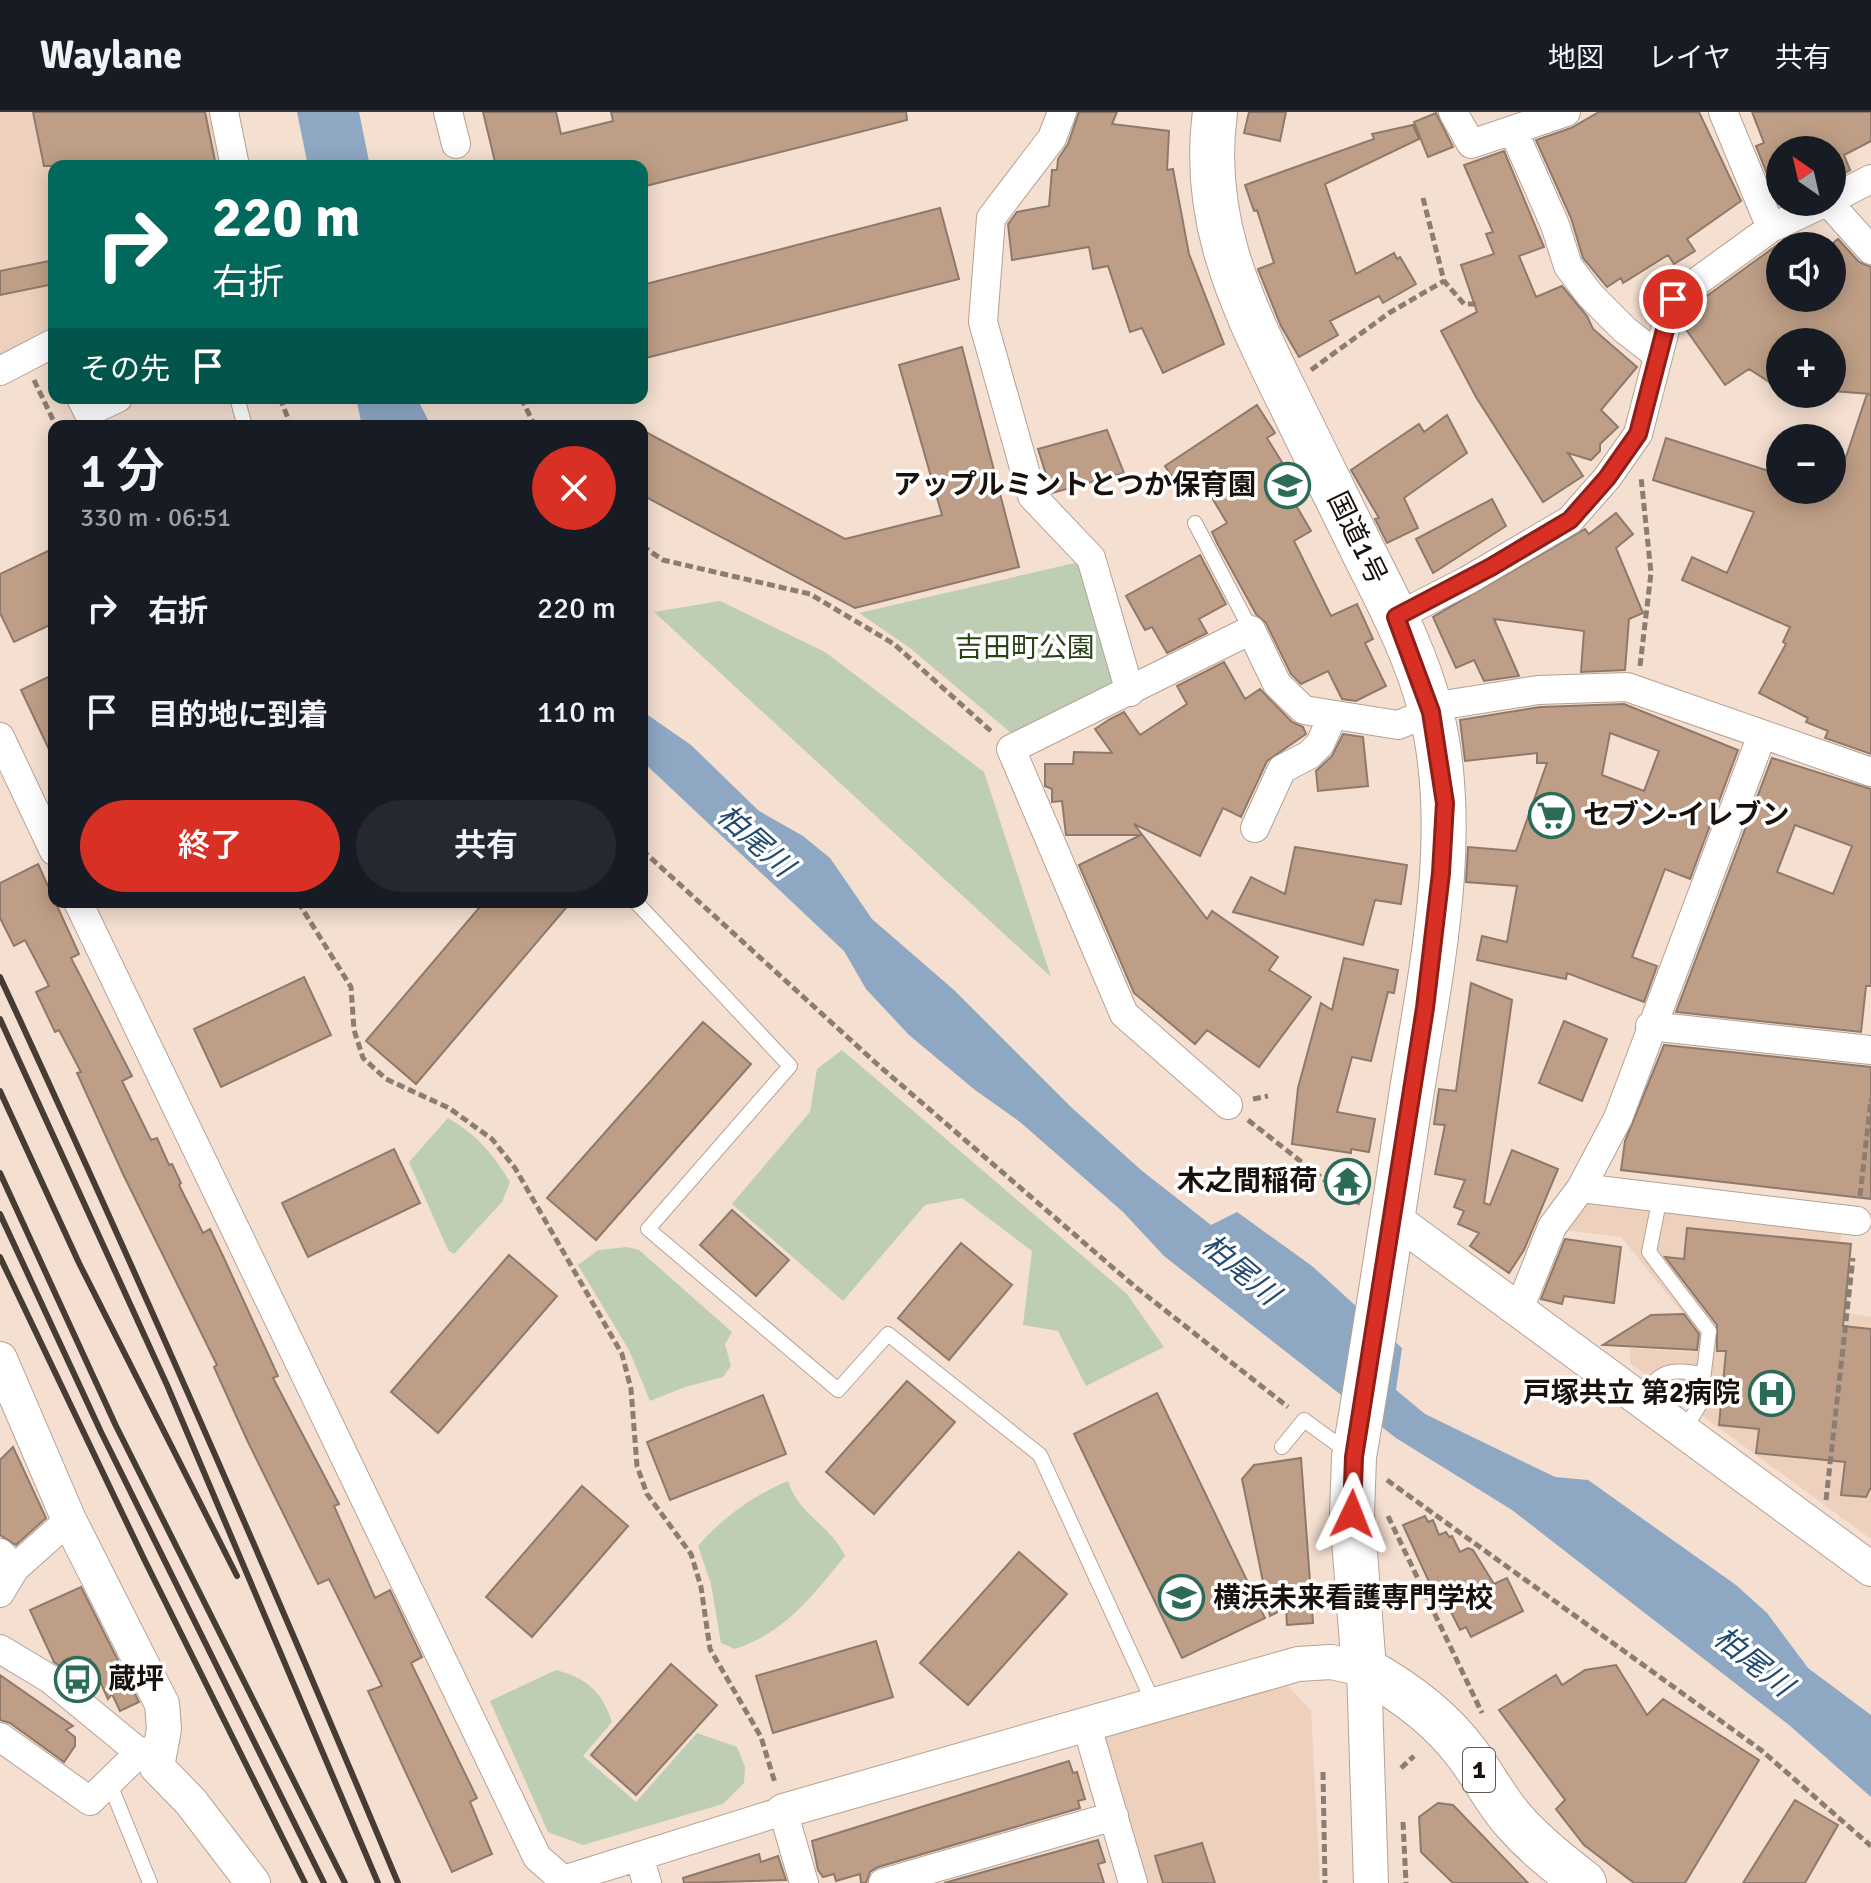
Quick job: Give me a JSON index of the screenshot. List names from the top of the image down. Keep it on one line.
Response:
{"streets":{"highway":["国道1号","1"]},"crossings":[["国道1号","1"]],"water":["柏尾川"],"parks":["吉田町公園"],"places":{"school or university":["アップルミントとつか保育園","横浜未来看護専門学校"],"supermarket":["セブン-イレブン"],"temple":["木之間稲荷"],"hospital":["戸塚共立 第2病院"],"bus stop":["蔵坪"]},"north":"top left","page":{"header":"Waylane","nav":["地図","レイヤ","共有"],"map_buttons":["+","−"],"turn":["220 m","右折"],"then":"その先","heading":["1 分","330 m · 06:51"],"list":[{"name":"右折","value":"220 m"},{"name":"目的地に到着","value":"110 m"}],"buttons":["終了","共有"]}}
